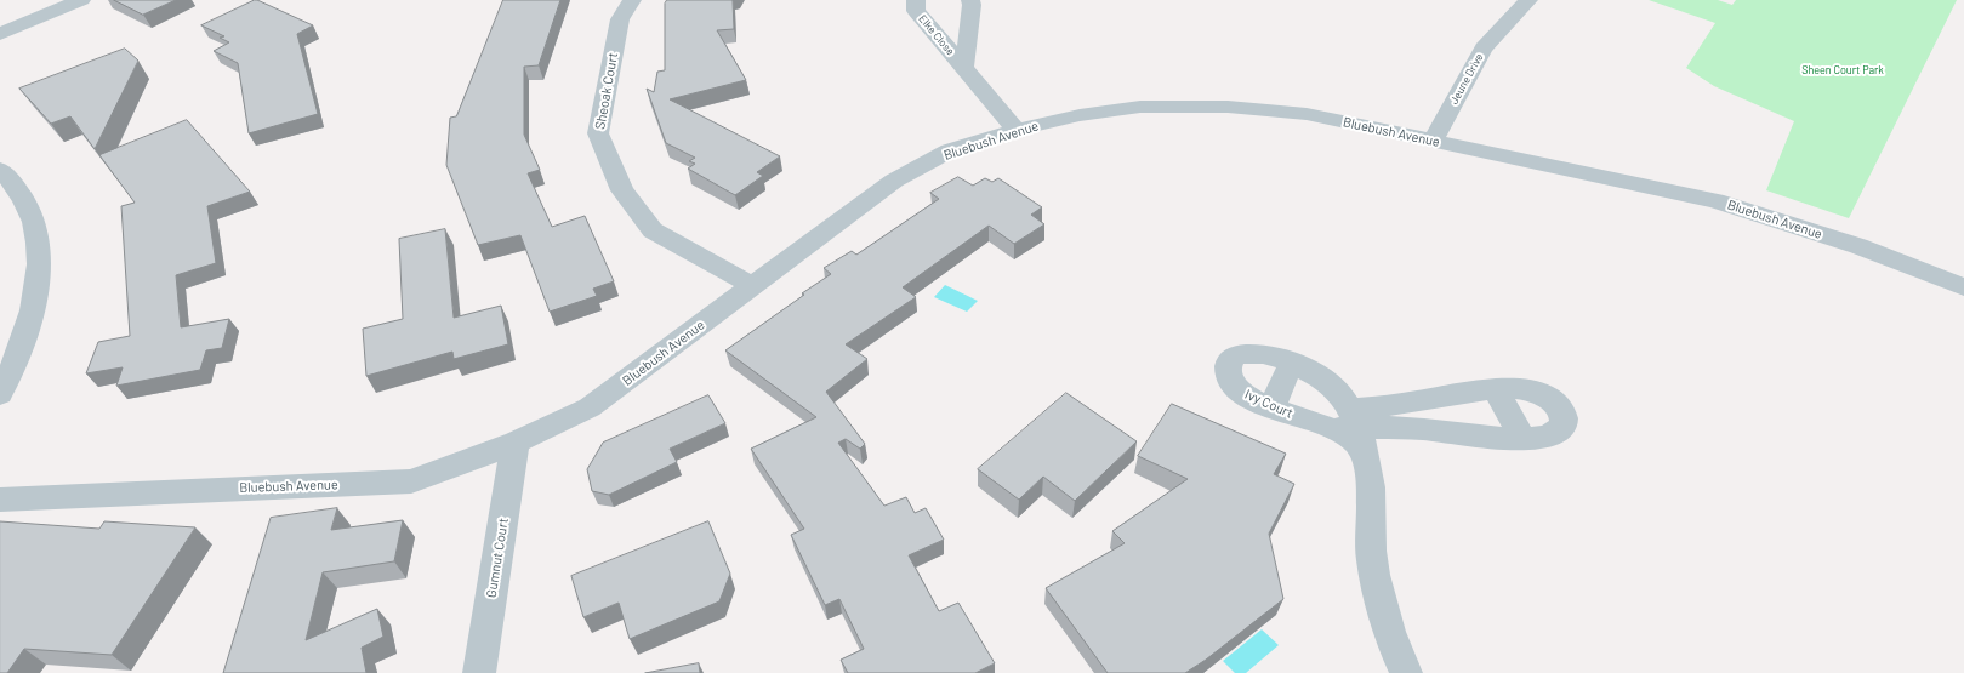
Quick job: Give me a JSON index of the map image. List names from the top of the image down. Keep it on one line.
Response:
{"streets":{"street":["Elke Close","Jeune Drive","Sheoak Court","Bluebush Avenue","Ivy Court","Gumnut Court"]},"crossings":[["Elke Close","Bluebush Avenue"],["Jeune Drive","Bluebush Avenue"],["Sheoak Court","Bluebush Avenue"],["Bluebush Avenue","Gumnut Court"]],"parks":["Sheen Court Park"]}
